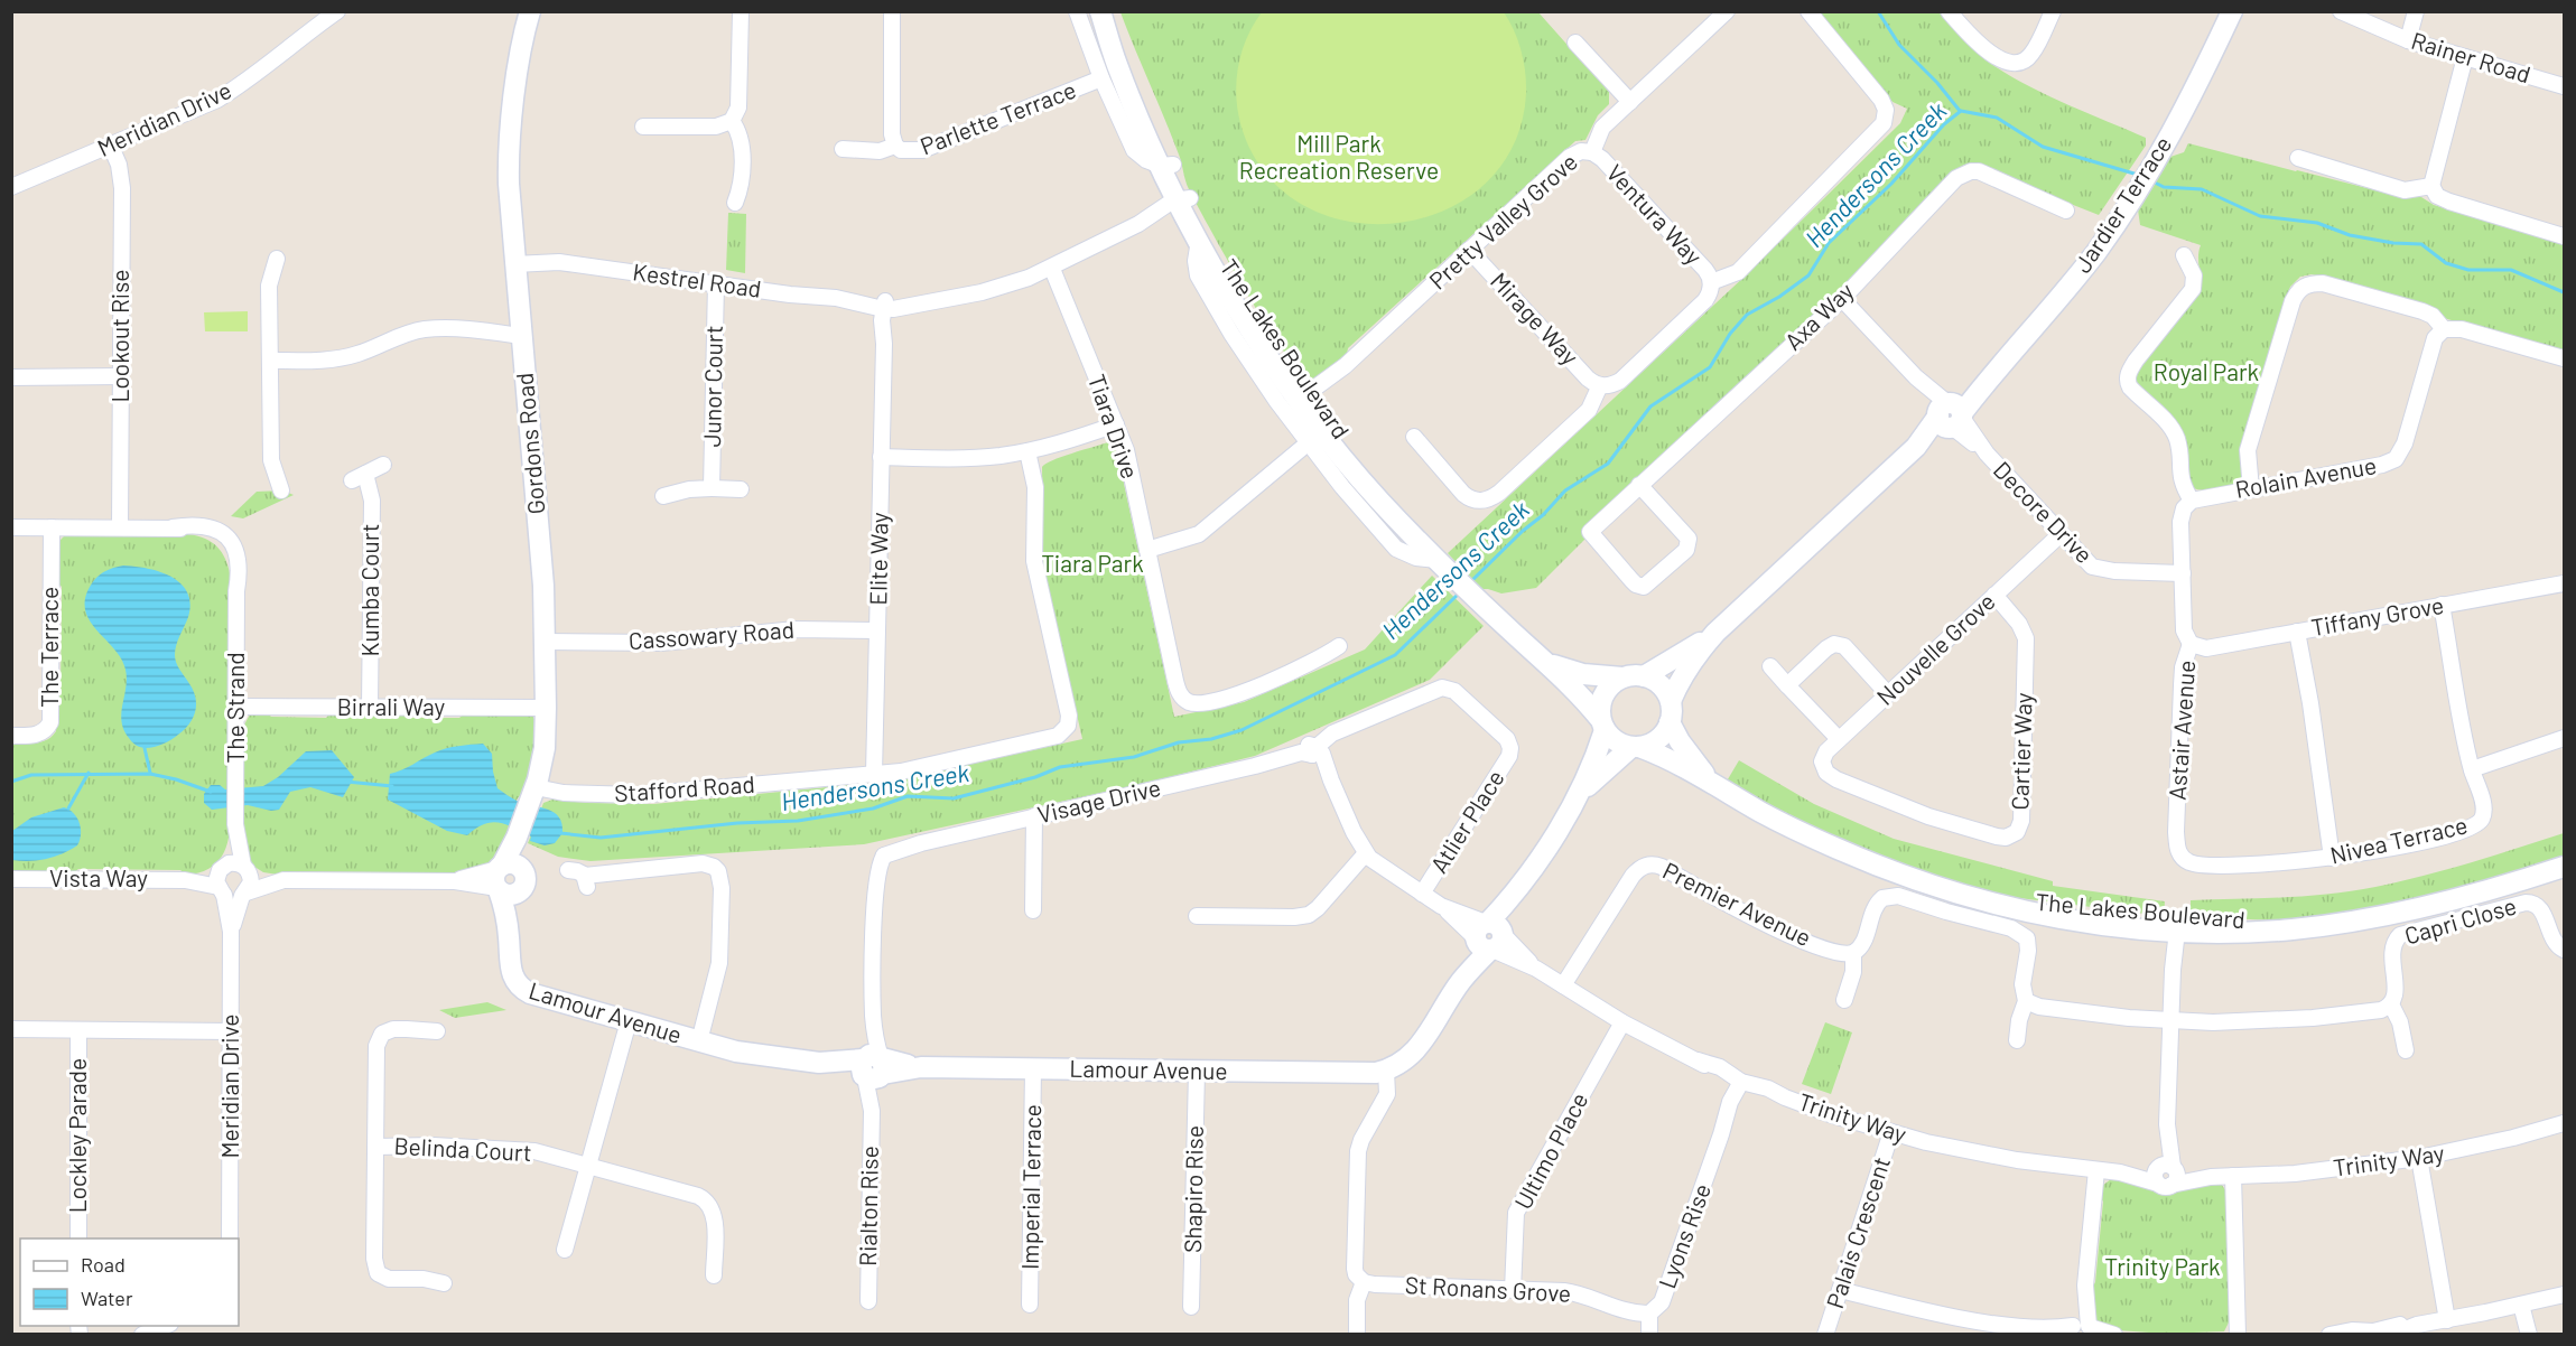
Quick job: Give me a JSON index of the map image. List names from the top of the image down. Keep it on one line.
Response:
{"streets":{"street":["Rainer Road","Parlette Terrace","Meridian Drive","Jardier Terrace","Ventura Way","Pretty Valley Grove","Kestrel Road","Axa Way","Mirage Way","Lookout Rise","The Lakes Boulevard","Junor Court","Tiara Drive","Gordons Road","Rolain Avenue","Decore Drive","Elite Way","Kumba Court","Tiffany Grove","Cassowary Road","The Terrace","Nouvelle Grove","The Strand","Birrali Way","Astair Avenue","Cartier Way","Stafford Road","Visage Drive","Atlier Place","Nivea Terrace","Vista Way","Premier Avenue","Capri Close","Lamour Avenue","Trinity Way","Lockley Parade","Belinda Court","Ultimo Place","Imperial Terrace","Shapiro Rise","Rialton Rise","Palais Crescent","Lyons Rise","St Ronans Grove"]},"crossings":[["Meridian Drive","Lookout Rise"],["Meridian Drive","The Strand"],["Meridian Drive","Vista Way"],["Jardier Terrace","The Lakes Boulevard"],["Jardier Terrace","Decore Drive"],["Ventura Way","Pretty Valley Grove"],["Pretty Valley Grove","Mirage Way"],["Pretty Valley Grove","The Lakes Boulevard"],["Kestrel Road","The Lakes Boulevard"],["Kestrel Road","Junor Court"],["Kestrel Road","Tiara Drive"],["Kestrel Road","Gordons Road"],["Kestrel Road","Elite Way"],["Axa Way","Decore Drive"],["Lookout Rise","The Strand"],["Gordons Road","Cassowary Road"],["Gordons Road","Birrali Way"],["Gordons Road","Stafford Road"],["Gordons Road","Lamour Avenue"],["Rolain Avenue","Astair Avenue"],["Decore Drive","Nouvelle Grove"],["Decore Drive","Astair Avenue"],["Elite Way","Cassowary Road"],["Elite Way","Stafford Road"],["Kumba Court","Birrali Way"],["Tiffany Grove","Astair Avenue"],["Tiffany Grove","Nivea Terrace"],["The Terrace","The Strand"],["Nouvelle Grove","Cartier Way"],["The Strand","Birrali Way"],["The Strand","Vista Way"],["Astair Avenue","Nivea Terrace"],["Visage Drive","Atlier Place"],["Visage Drive","Rialton Rise"],["Premier Avenue","Trinity Way"],["Lamour Avenue","Imperial Terrace"],["Lamour Avenue","Shapiro Rise"],["Lamour Avenue","Rialton Rise"],["Trinity Way","Ultimo Place"],["Trinity Way","Palais Crescent"],["Trinity Way","Lyons Rise"],["Ultimo Place","St Ronans Grove"],["Lyons Rise","St Ronans Grove"]],"water":["Hendersons Creek"],"parks":["Mill Park Recreation Reserve","Royal Park","Tiara Park","Trinity Park"],"legend":["Road","Water"]}
